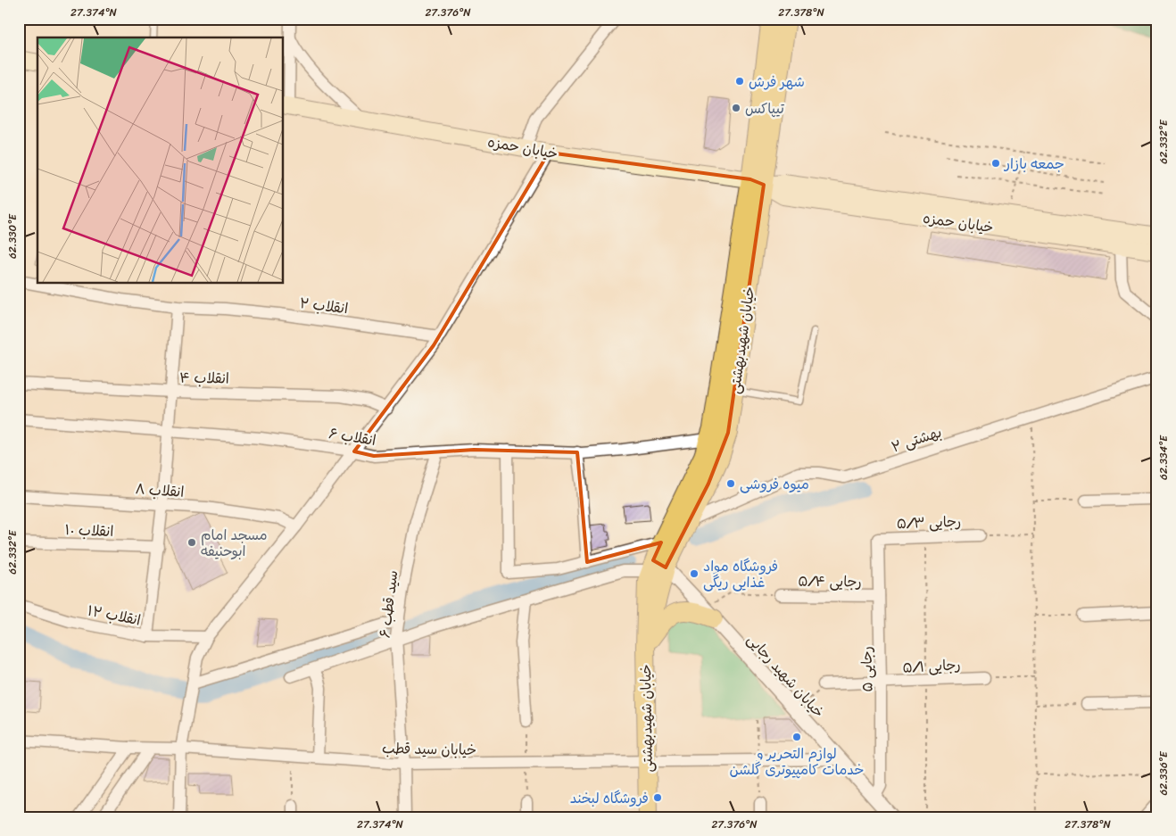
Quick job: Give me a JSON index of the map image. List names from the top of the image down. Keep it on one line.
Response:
{"streets":{"main road":["خیابان حمزه","خیابان شهیدبهشتی"],"street":["انقلاب ۲","انقلاب ۴","انقلاب ۶","بهشتی ۲","انقلاب ۸","رجایی ۵/۳","انقلاب ۱۰","رجایی ۵/۴","سید قطب ۶","انقلاب ۱۲","رجایی ۵/۱","رجایی ۵","خیابان شهید رجایی","خیابان سید قطب"]},"crossings":[["خیابان حمزه","خیابان شهیدبهشتی"],["خیابان شهیدبهشتی","انقلاب ۶"],["خیابان شهیدبهشتی","بهشتی ۲"],["خیابان شهیدبهشتی","خیابان شهید رجایی"],["خیابان شهیدبهشتی","خیابان سید قطب"],["انقلاب ۶","سید قطب ۶"],["رجایی ۵/۳","رجایی ۵"],["رجایی ۵/۴","رجایی ۵"],["سید قطب ۶","خیابان سید قطب"],["رجایی ۵/۱","رجایی ۵"],["رجایی ۵","خیابان شهید رجایی"],["خیابان شهید رجایی","خیابان سید قطب"]],"places":["شهر فرش","تیپاکس","جمعه بازار","میوه فروشی","مسجد امام ابوحنیفه","فروشگاه مواد غذایی ریگی","لوازم التحریر و خدمات کامپیوتری گلشن","فروشگاه لبخند"],"coordinates":["27.374°N","27.376°N","27.378°N","62.332°E","62.330°E","62.334°E","62.336°E"]}
